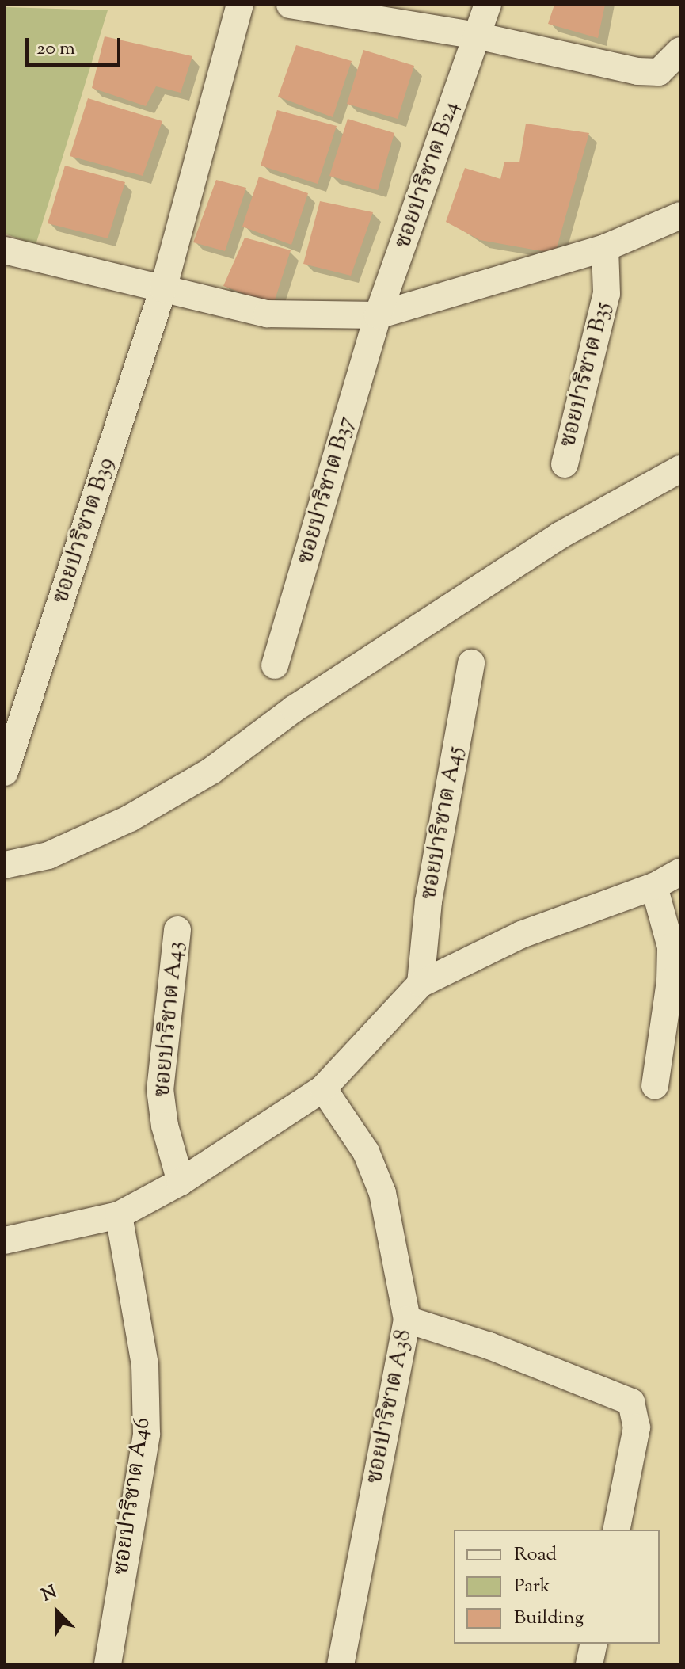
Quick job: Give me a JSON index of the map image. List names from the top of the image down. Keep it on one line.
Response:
{"streets":{"street":["ซอยปาริชาต B24","ซอยปาริชาต B35","ซอยปาริชาต B37","ซอยปาริชาต B39","ซอยปาริชาต A45","ซอยปาริชาต A43","ซอยปาริชาต A38","ซอยปาริชาต A46"]},"crossings":[["ซอยปาริชาต B24","ซอยปาริชาต B37"]],"legend":["Road","Park","Building"],"scale_bar":"20 m","north":"top left"}
